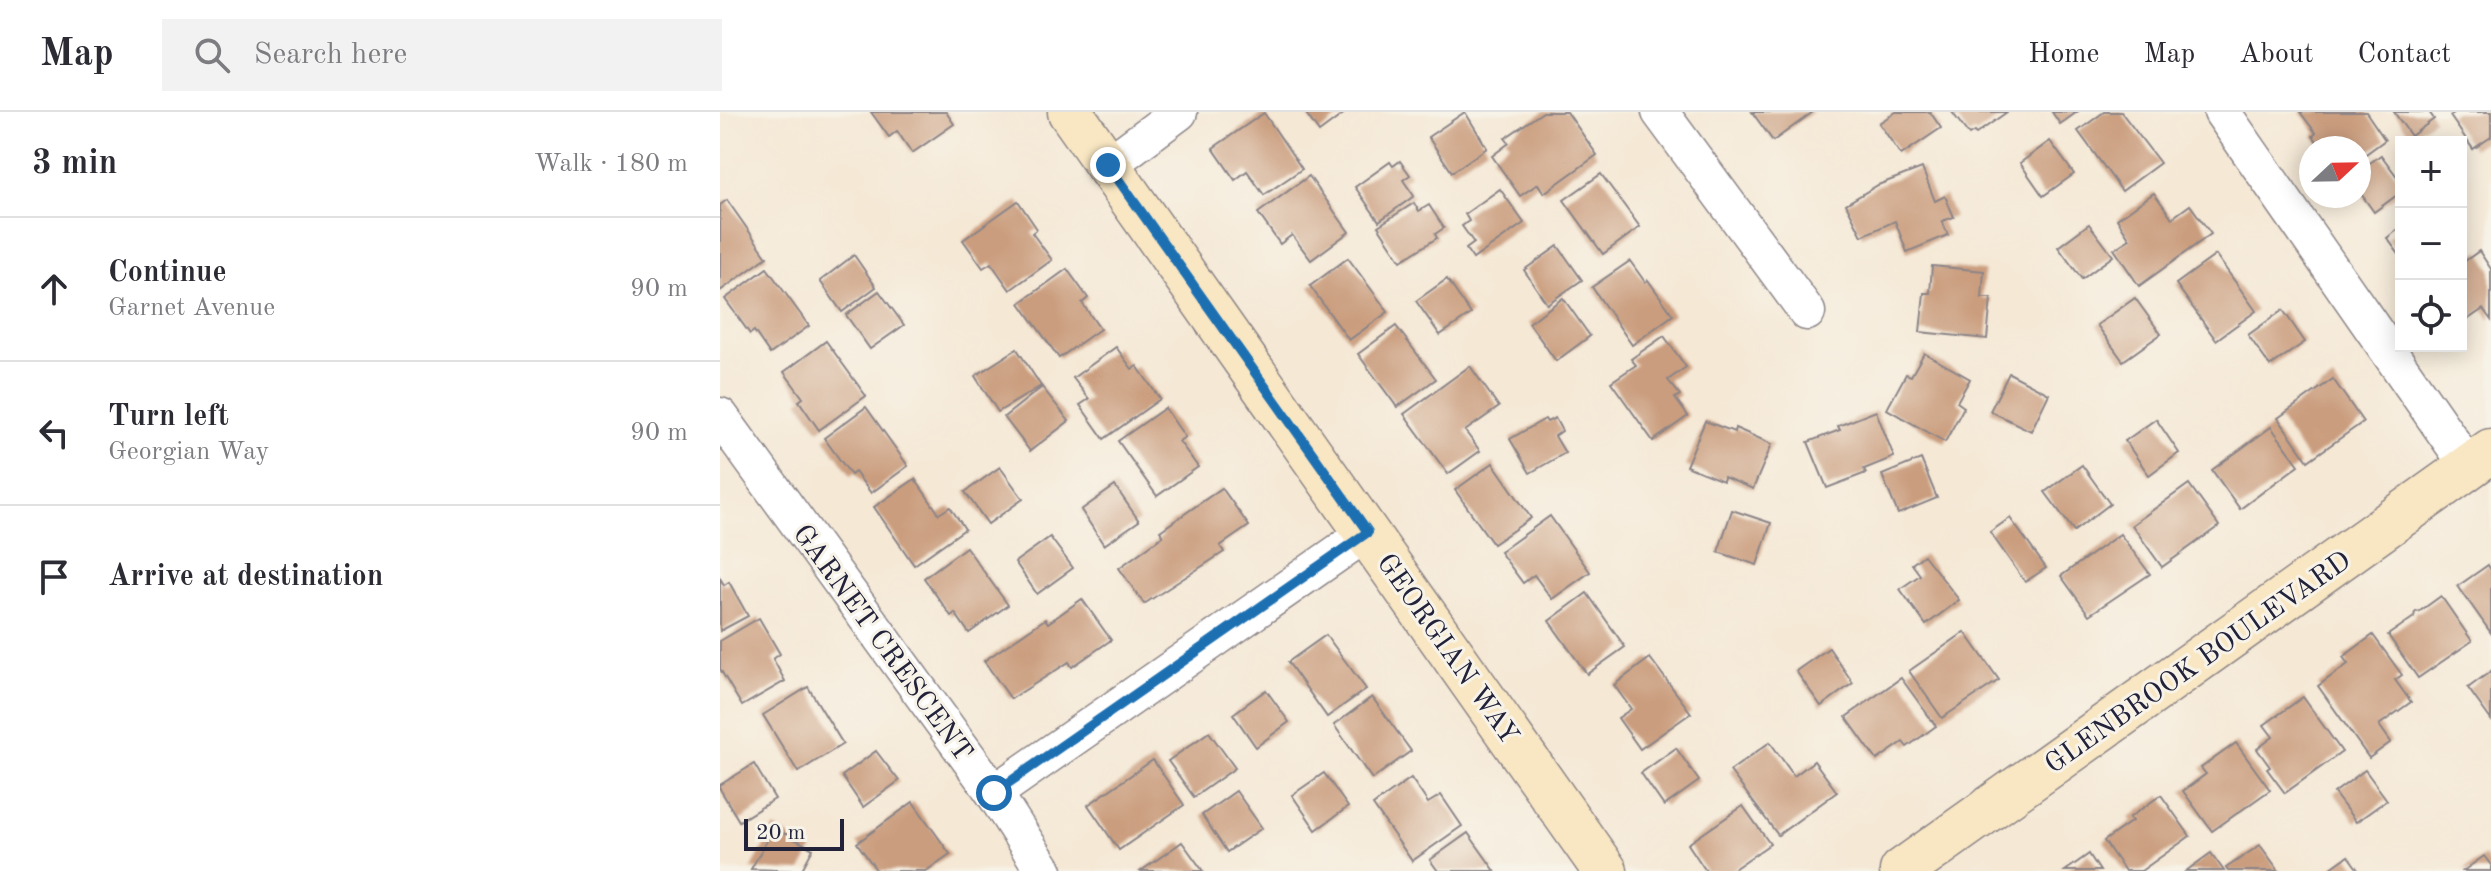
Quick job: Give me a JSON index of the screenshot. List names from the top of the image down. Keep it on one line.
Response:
{"streets":{"street":["GARNET CRESCENT","GEORGIAN WAY","GLENBROOK BOULEVARD"]},"scale_bar":"20 m","north":"right","page":{"header":"Map","search":"Search here","nav":["Home","Map","About","Contact"],"heading":["3 min","Walk · 180 m"],"map_buttons":["+","−"],"list":[["Continue","Garnet Avenue","90 m"],["Turn left","Georgian Way","90 m"],"Arrive at destination"],"scale":"20 m"}}
